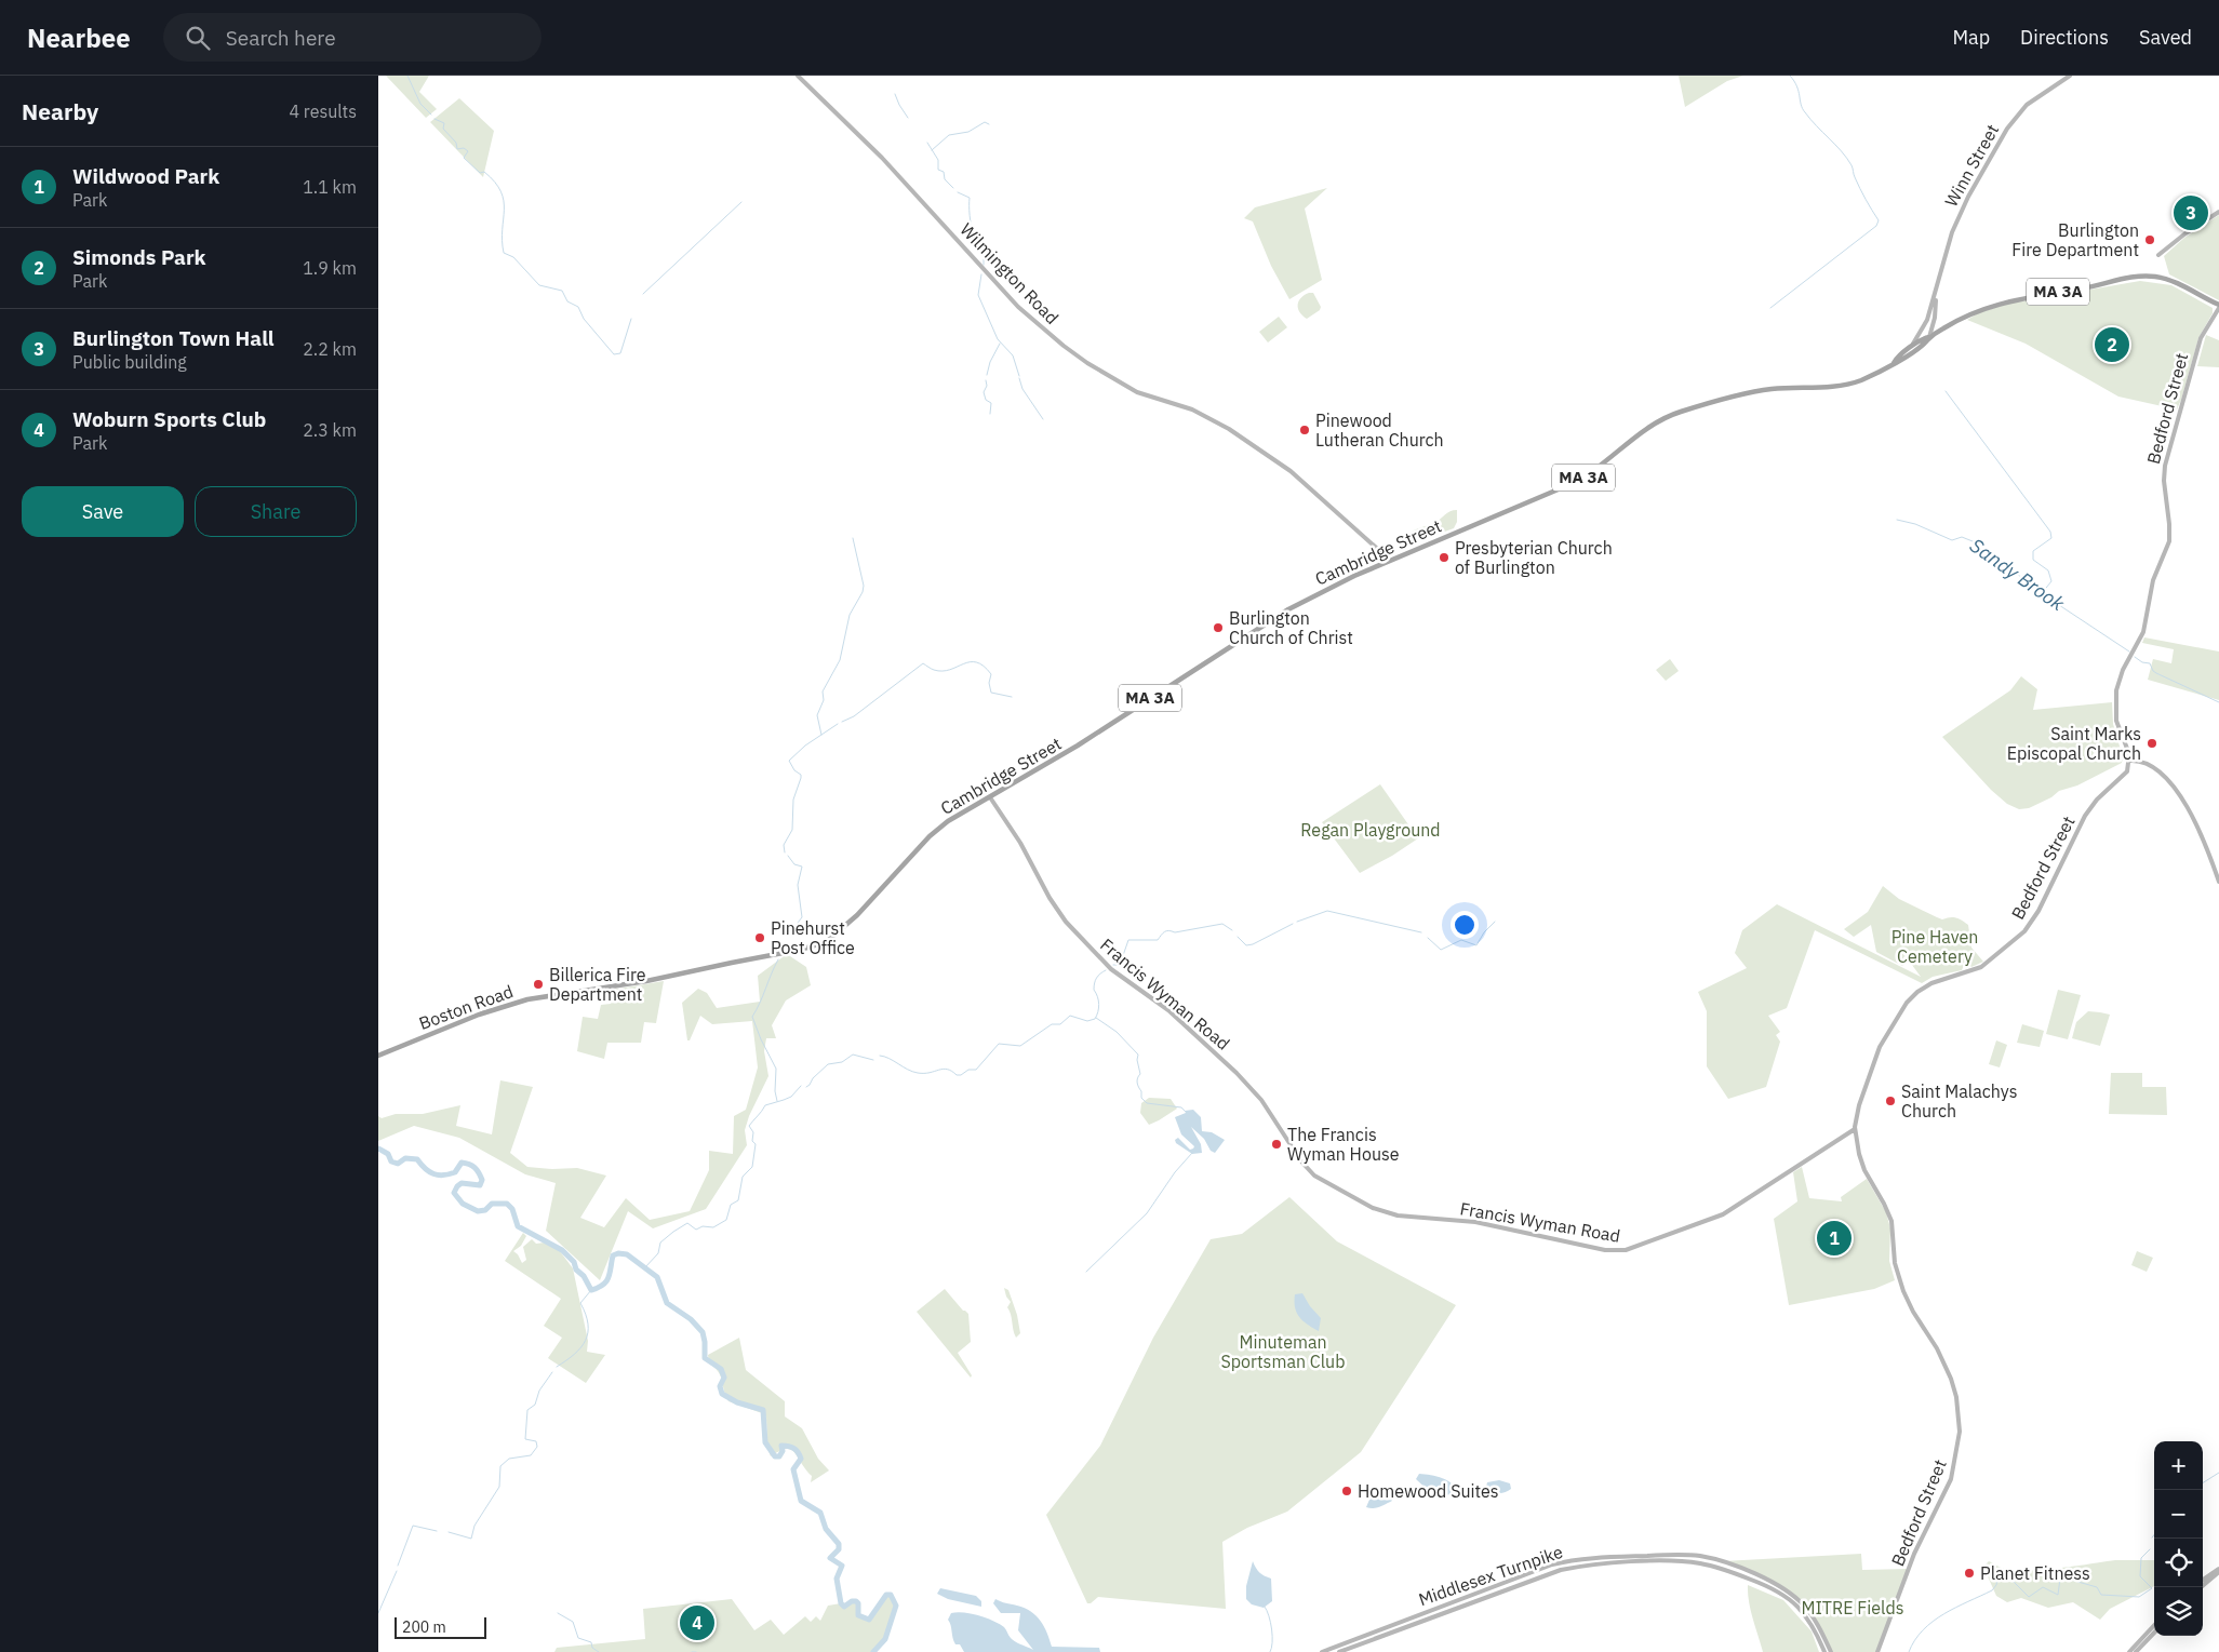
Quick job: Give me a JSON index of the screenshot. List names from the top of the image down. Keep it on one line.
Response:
{"streets":{"main road":["Winn Street","Wilmington Road","MA 3A","Bedford Street","Cambridge Street","Francis Wyman Road","Boston Road","Middlesex Turnpike"]},"crossings":[["Winn Street","Cambridge Street"],["Wilmington Road","Cambridge Street"],["Bedford Street","Cambridge Street"],["Bedford Street","Francis Wyman Road"],["Cambridge Street","Francis Wyman Road"],["Cambridge Street","Boston Road"]],"water":["Sandy Brook"],"parks":["Regan Playground","Pine Haven Cemetery","Minuteman Sportsman Club","MITRE Fields"],"places":["Burlington Fire Department","Pinewood Lutheran Church","Presbyterian Church of Burlington","Burlington Church of Christ","Saint Marks Episcopal Church","Pinehurst Post Office","Billerica Fire Department","Saint Malachys Church","The Francis Wyman House","Homewood Suites","Planet Fitness"],"scale_bar":"200 m","page":{"header":"Nearbee","search":"Search here","nav":["Map","Directions","Saved"],"heading":["Nearby","4 results"],"list":[{"mark":"1","name":"Wildwood Park","note":"Park","value":"1.1 km"},{"mark":"2","name":"Simonds Park","note":"Park","value":"1.9 km"},{"mark":"3","name":"Burlington Town Hall","note":"Public building","value":"2.2 km"},{"mark":"4","name":"Woburn Sports Club","note":"Park","value":"2.3 km"}],"pins":["3","2","1","4"],"buttons":["Save","Share"],"map_buttons":["+","−"],"scale":"200 m"}}
